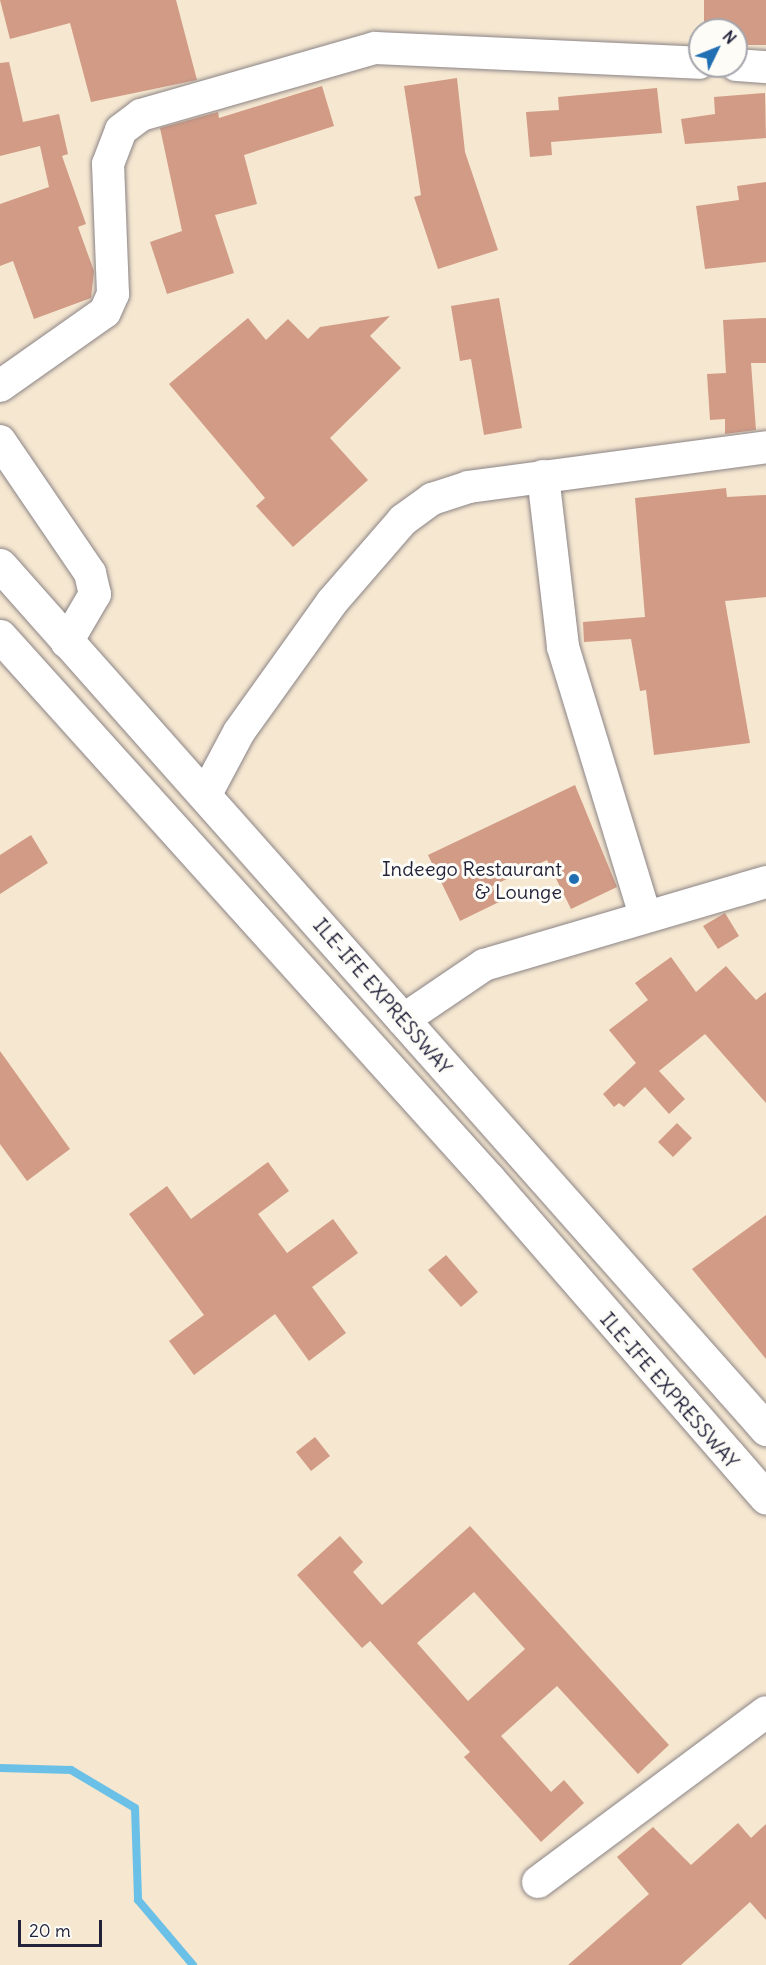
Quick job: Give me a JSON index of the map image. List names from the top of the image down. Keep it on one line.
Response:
{"streets":{"main road":["ILE-IFE EXPRESSWAY"]},"places":["Indeego Restaurant & Lounge"],"scale_bar":"20 m","north":"top right"}
